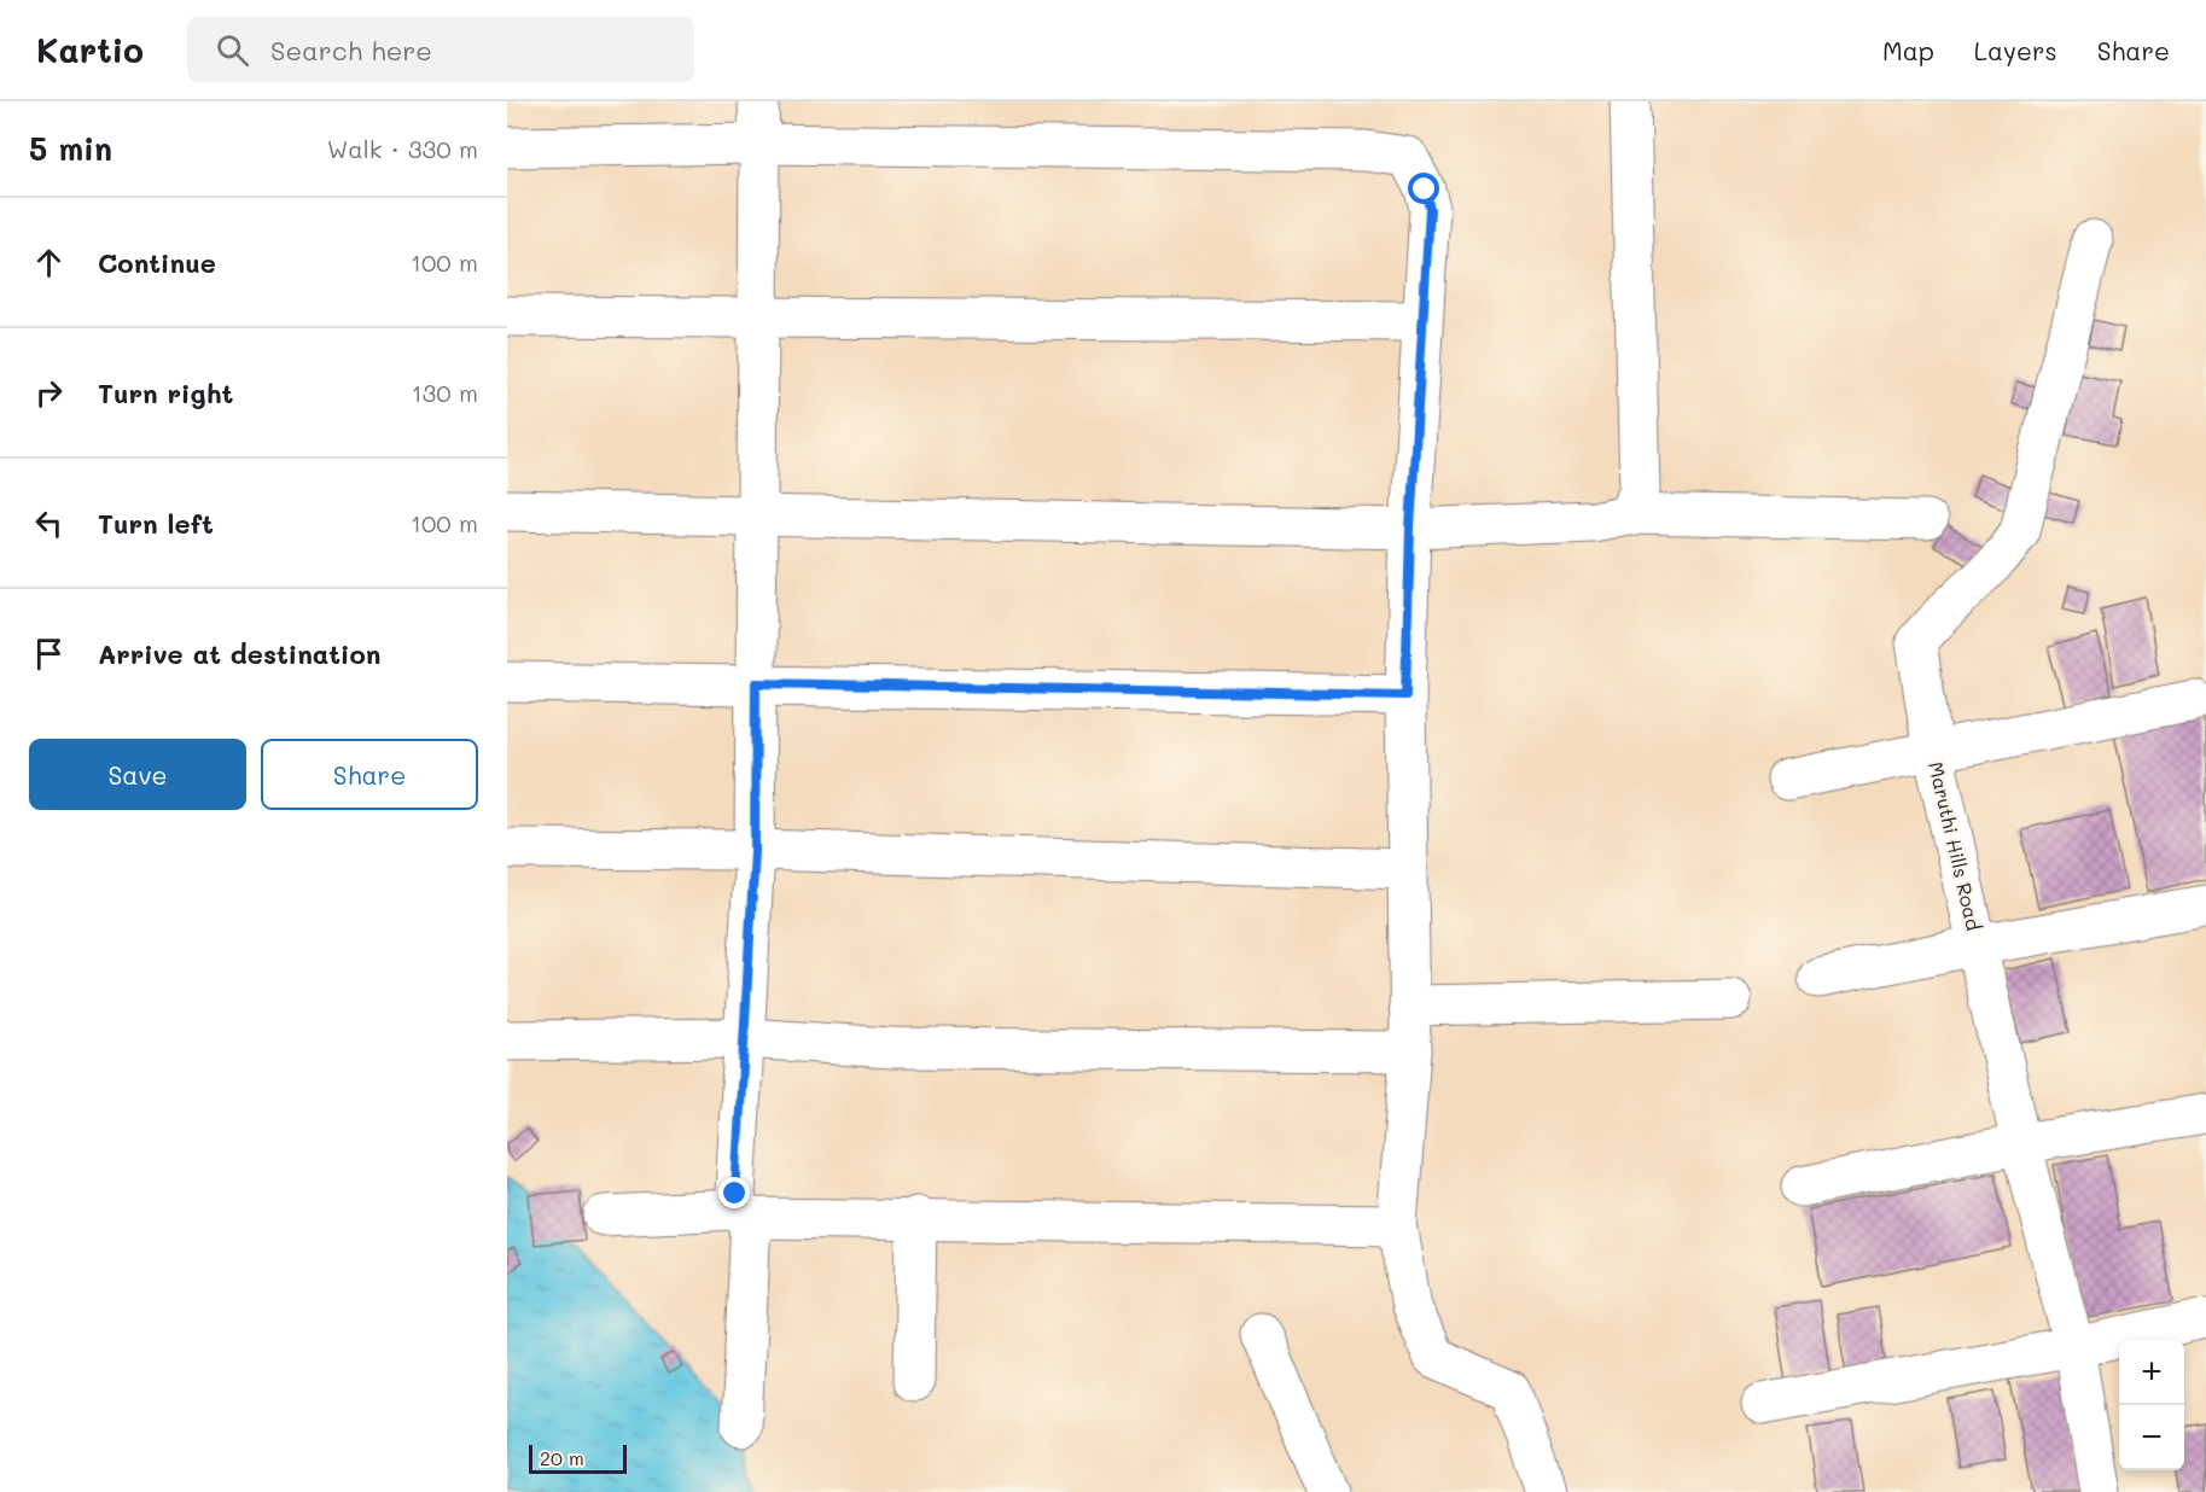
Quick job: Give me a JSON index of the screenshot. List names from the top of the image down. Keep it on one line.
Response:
{"streets":{"street":["Maruthi Hills Road"]},"scale_bar":"20 m","page":{"header":"Kartio","search":"Search here","nav":["Map","Layers","Share"],"heading":["5 min","Walk · 330 m"],"list":[["Continue","100 m"],["Turn right","130 m"],["Turn left","100 m"],"Arrive at destination"],"buttons":["Save","Share"],"map_buttons":["+","−"],"scale":"20 m"}}
